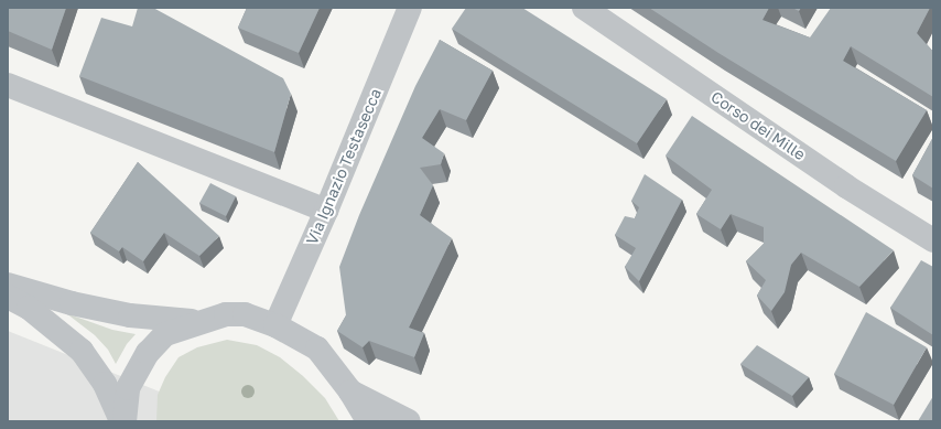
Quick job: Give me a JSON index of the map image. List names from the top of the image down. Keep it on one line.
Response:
{"streets":{"street":["Corso dei Mille","Via Ignazio Testasecca"]}}
